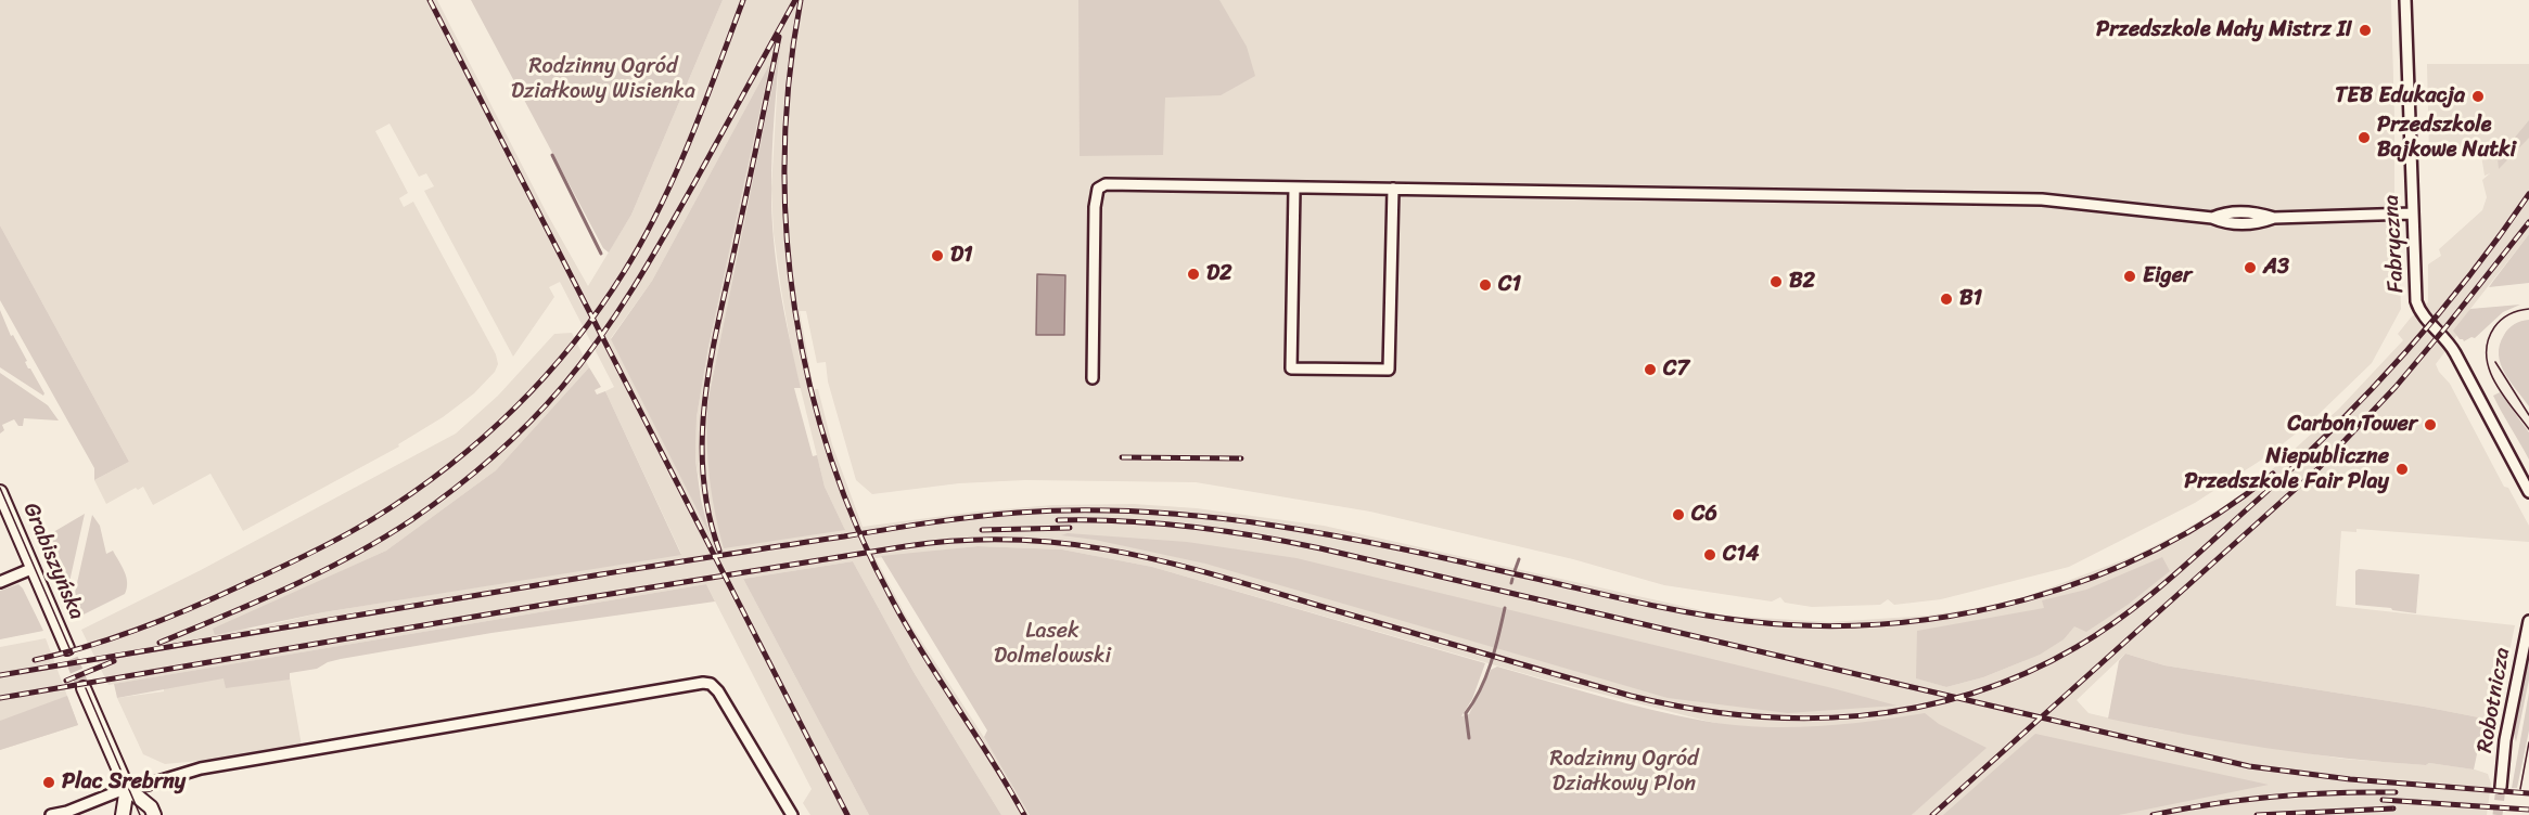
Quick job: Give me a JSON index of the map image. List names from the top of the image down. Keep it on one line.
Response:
{"streets":{"main road":["Grabiszyńska"],"street":["Fabryczna","Robotnicza"]},"parks":["Rodzinny Ogród Działkowy Wisienka","Lasek Dolmelowski","Rodzinny Ogród Działkowy Plon"],"places":["Przedszkole Mały Mistrz II","TEB Edukacja","Przedszkole Bajkowe Nutki","D1","A3","D2","Eiger","B2","C1","B1","C7","Carbon Tower","Niepubliczne Przedszkole Fair Play","C6","C14","Plac Srebrny"]}
